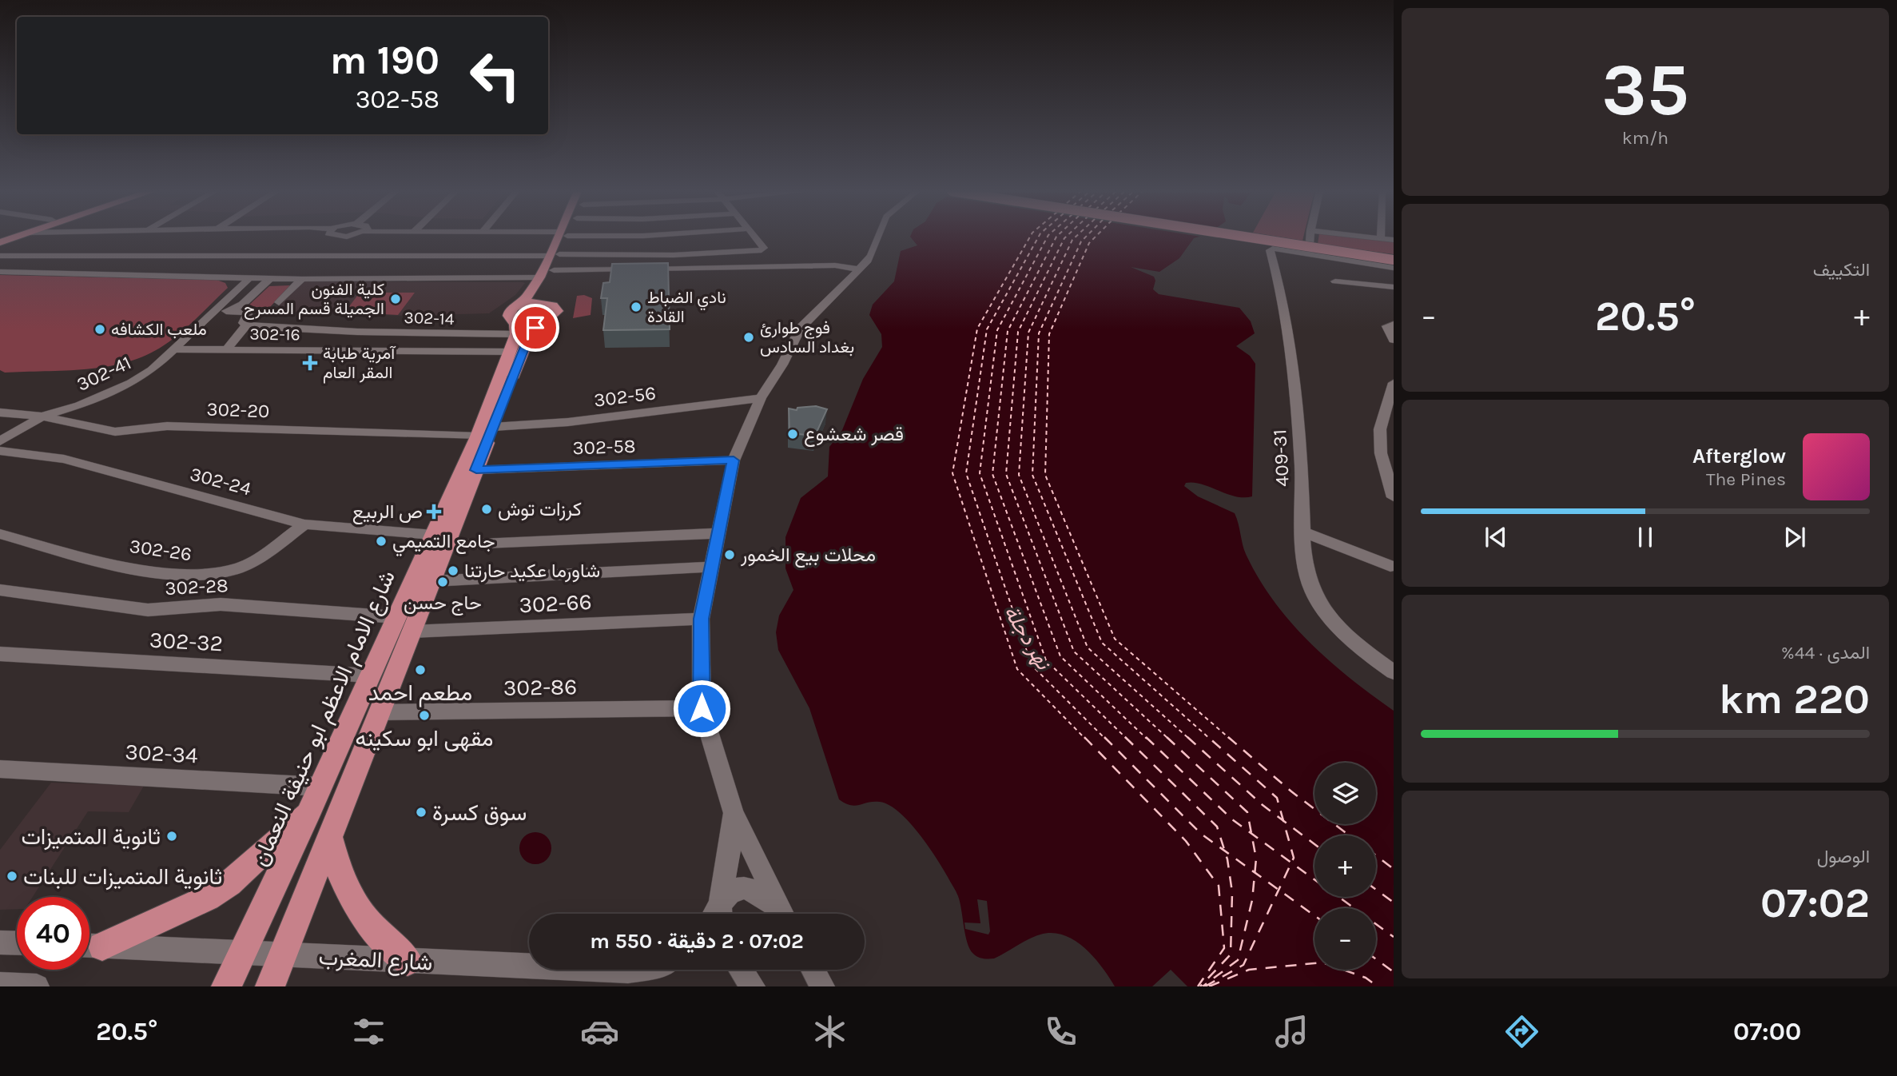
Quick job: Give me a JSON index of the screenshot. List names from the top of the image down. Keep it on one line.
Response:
{"streets":{"main road":["شارع الامام الاعظم ابو حنيفة النعمان"],"street":["302-14","302-16","302-41","302-56","302-20","302-58","409-31","302-24","302-26","302-28","302-66","302-32","302-86","302-34","شارع المغرب"]},"crossings":[["302-14","302-16"],["302-14","شارع الامام الاعظم ابو حنيفة النعمان"],["302-16","302-41"],["302-16","شارع الامام الاعظم ابو حنيفة النعمان"],["302-41","302-20"],["302-56","302-20"],["302-56","شارع الامام الاعظم ابو حنيفة النعمان"],["302-20","شارع الامام الاعظم ابو حنيفة النعمان"],["302-58","شارع الامام الاعظم ابو حنيفة النعمان"],["302-24","302-26"],["302-24","شارع الامام الاعظم ابو حنيفة النعمان"],["302-28","شارع الامام الاعظم ابو حنيفة النعمان"],["302-66","شارع الامام الاعظم ابو حنيفة النعمان"],["302-32","شارع الامام الاعظم ابو حنيفة النعمان"],["302-86","شارع الامام الاعظم ابو حنيفة النعمان"],["شارع الامام الاعظم ابو حنيفة النعمان","302-34"],["شارع الامام الاعظم ابو حنيفة النعمان","شارع المغرب"]],"water":["نهر دجلة"],"places":{"other":["كلية الفنون الجميلة قسم المسرح","نادي الضباط القادة","ملعب الكشافه","فوج طوارئ بغداد السادس","قصر شعشوع","كرزات توش","جامع التميمي","محلات بيع الخمور","شاورما عكيد حارتنا","حاج حسن","مطعم احمد","مقهى ابو سكينه","سوق كسرة","ثانوية المتميزات","ثانوية المتميزات للبنات"],"health":["آمرية طبابة المقر العام","ص الربيع"]},"page":{"tile":[["35","km/h"],"التكييف",["المدى · 44%","220 km"],["الوصول","07:02"]],"turn":["190 m","302-58"],"heat":["−","20.5°","+"],"song":["Afterglow","The Pines"],"map_buttons":["+","−"],"limit":"40","trip":"07:02 · 2 دقيقة · 550 m","tabs":["07:00","20.5°"]}}
